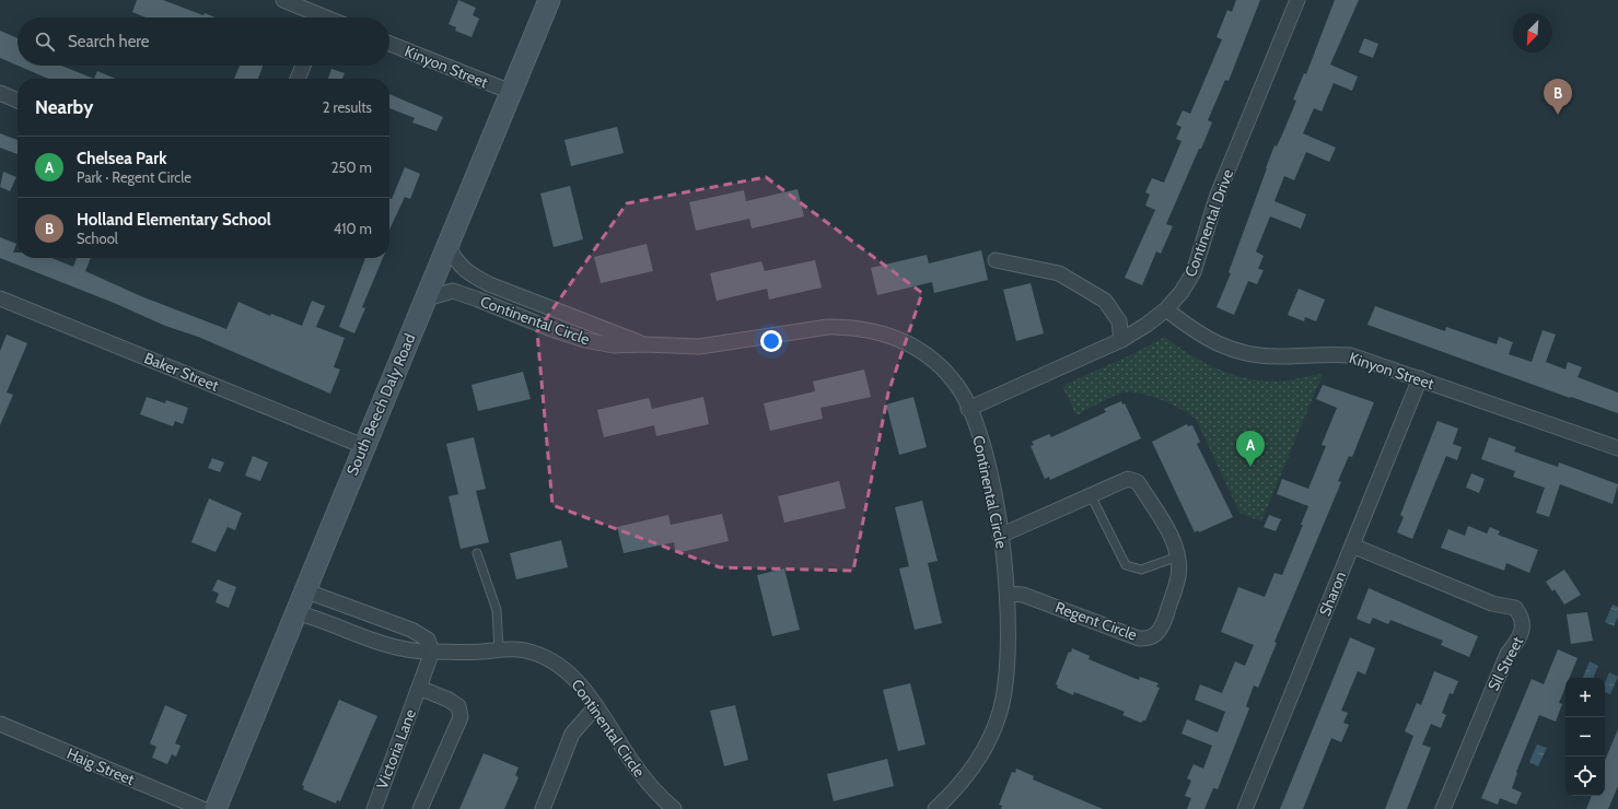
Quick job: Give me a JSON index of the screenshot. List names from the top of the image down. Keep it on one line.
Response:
{"streets":{"street":["Kinyon Street","Continental Drive","Continental Circle","Baker Street","South Beech Daly Road","Sharon","Regent Circle","Sil Street","Victoria Lane","Haig Street"]},"crossings":[["Kinyon Street","Continental Drive"],["Kinyon Street","South Beech Daly Road"],["Kinyon Street","Sharon"],["Continental Drive","Continental Circle"],["Continental Circle","South Beech Daly Road"],["Continental Circle","Regent Circle"],["Continental Circle","Victoria Lane"],["Baker Street","South Beech Daly Road"],["Sharon","Sil Street"]],"north":"bottom left","page":{"search":"Search here","pins":["B","A"],"heading":["Nearby","2 results"],"list":[{"mark":"A","name":"Chelsea Park","note":"Park · Regent Circle","value":"250 m"},{"mark":"B","name":"Holland Elementary School","note":"School","value":"410 m"}],"map_buttons":["+","−"]}}
